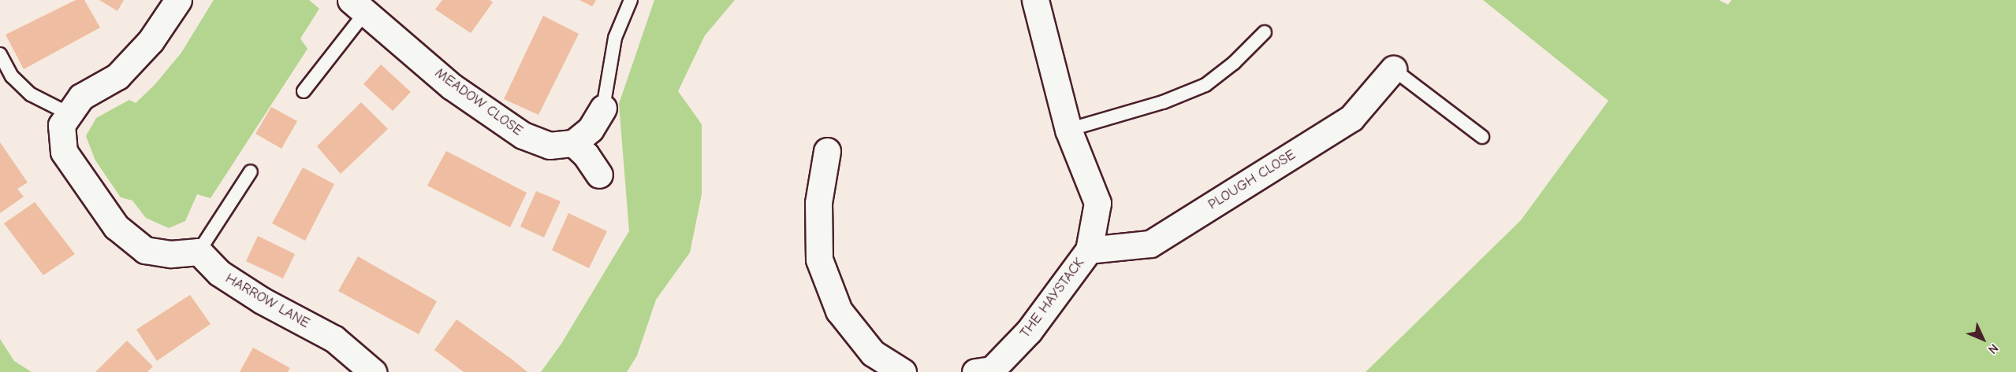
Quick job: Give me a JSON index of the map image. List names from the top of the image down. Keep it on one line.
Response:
{"streets":{"street":["MEADOW CLOSE","PLOUGH CLOSE","THE HAYSTACK","HARROW LANE"]},"crossings":[["PLOUGH CLOSE","THE HAYSTACK"]],"north":"bottom right"}
